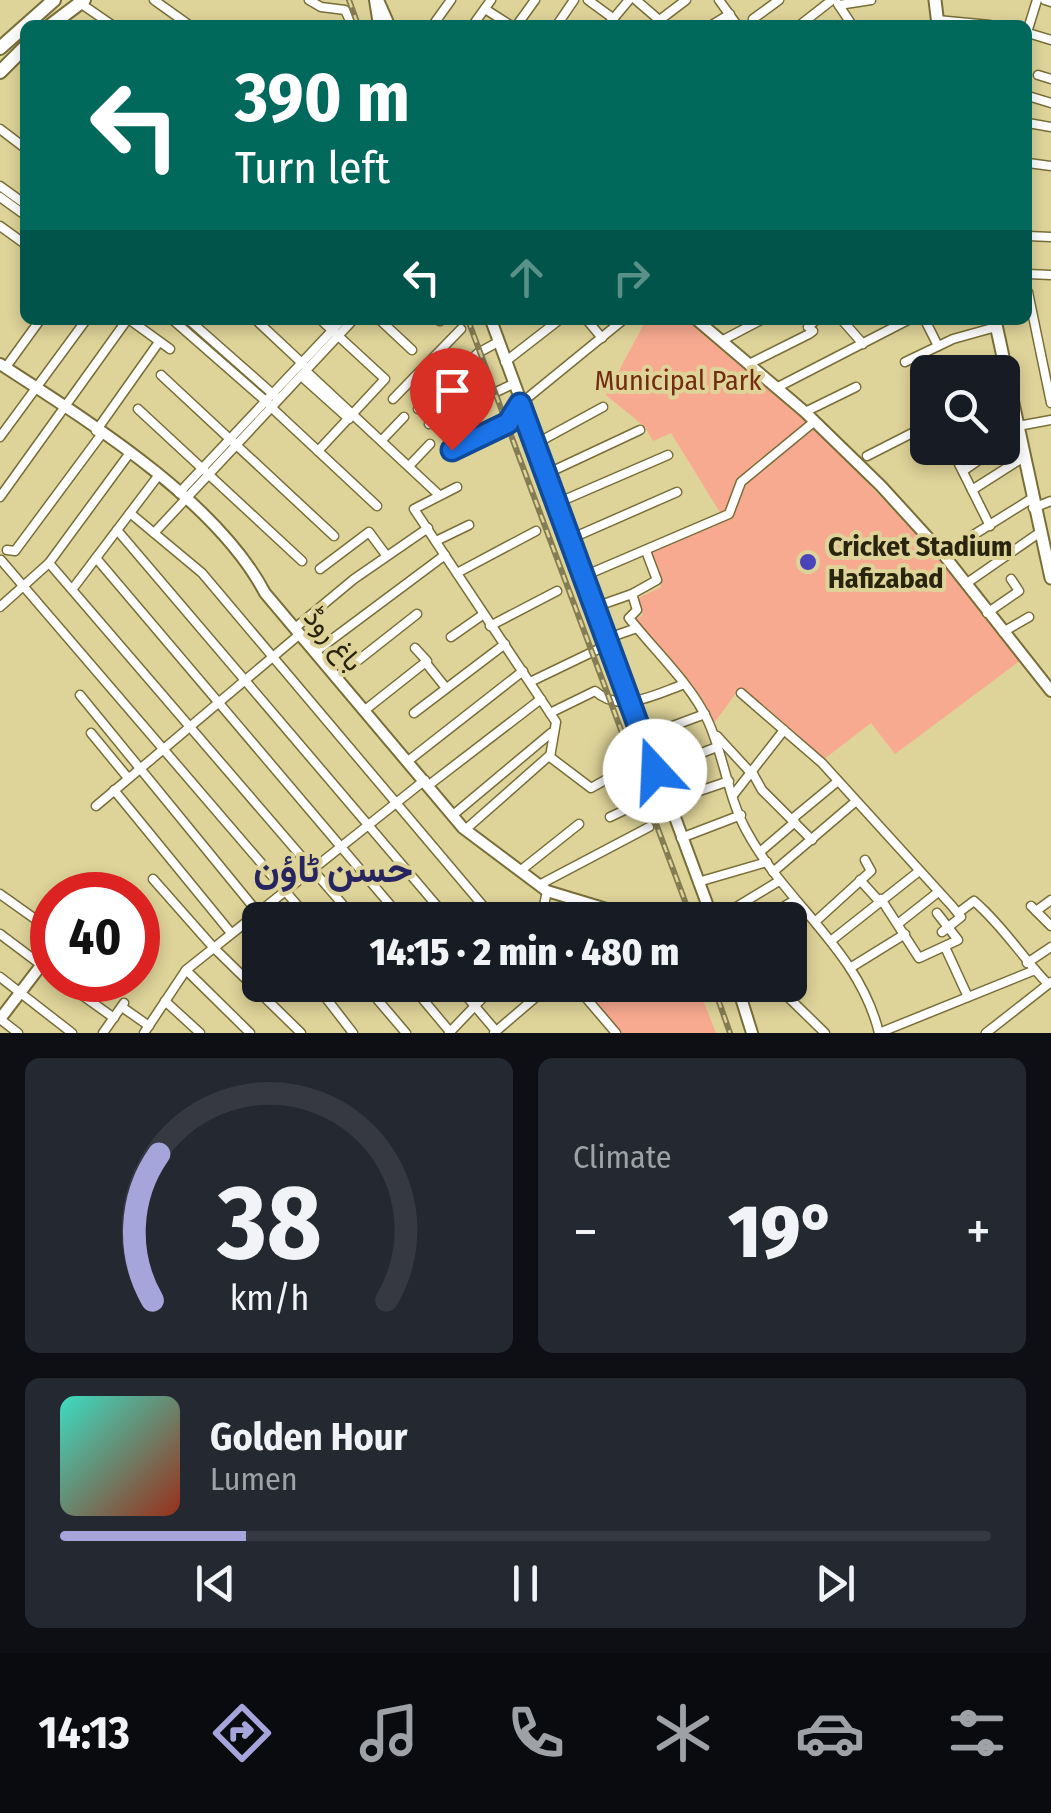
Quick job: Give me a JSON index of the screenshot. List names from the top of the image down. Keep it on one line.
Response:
{"streets":{"street":["باغ روڈ"]},"districts":["حسن ٹاؤن"],"parks":["Municipal Park"],"places":["Cricket Stadium Hafizabad"],"page":{"turn":["390 m","Turn left"],"limit":"40","trip":"14:15 · 2 min · 480 m","tile":"Climate","heat":["−","19°","+"],"song":["Golden Hour","Lumen"],"tabs":"14:13","gauge":["38","km/h"]}}
